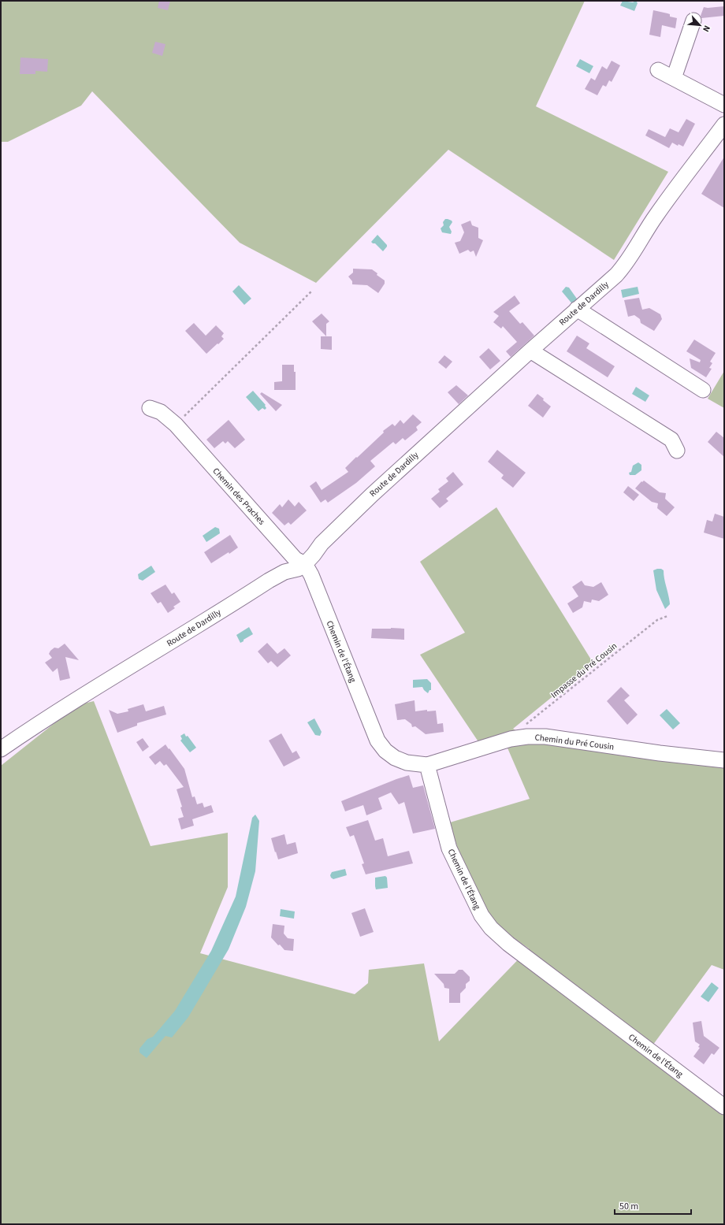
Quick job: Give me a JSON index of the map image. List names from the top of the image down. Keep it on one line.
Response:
{"streets":{"street":["Route de Dardilly","Chemin des Praches","Chemin de l'Étang","Chemin du Pré Cousin"],"path":["Impasse du Pré Cousin"]},"crossings":[["Route de Dardilly","Chemin des Praches"],["Route de Dardilly","Chemin de l'Étang"],["Chemin des Praches","Chemin de l'Étang"],["Chemin de l'Étang","Chemin du Pré Cousin"],["Impasse du Pré Cousin","Chemin du Pré Cousin"]],"scale_bar":"50 m","north":"bottom right"}
